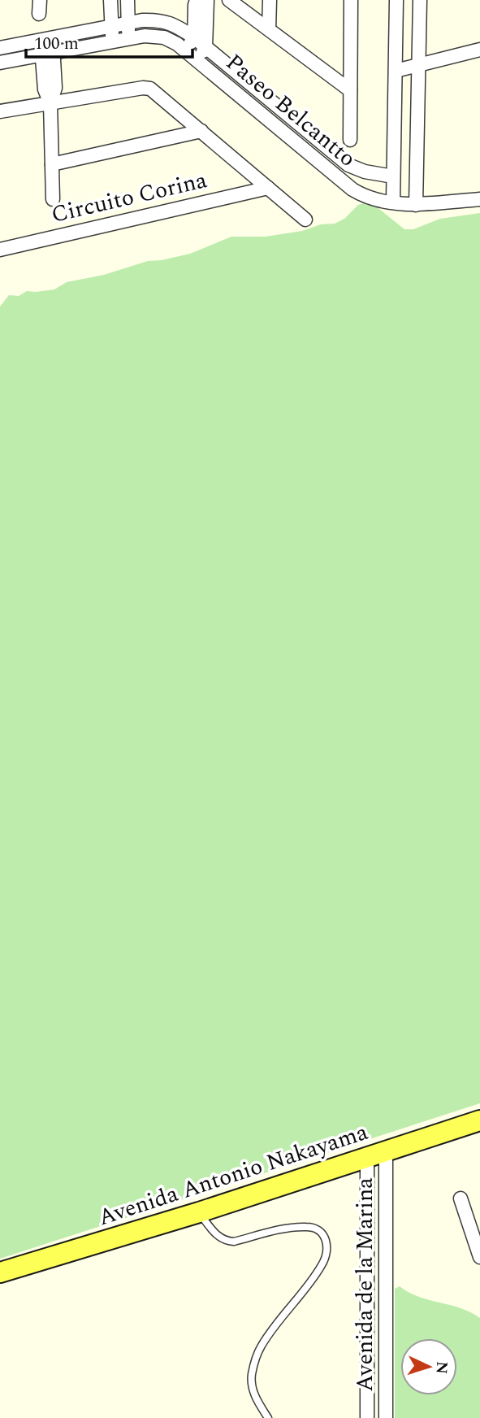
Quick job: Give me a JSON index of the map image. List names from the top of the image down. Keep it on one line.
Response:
{"streets":{"main road":["Avenida Antonio Nakayama"],"street":["Paseo Belcantto","Circuito Corina","Avenida de la Marina"]},"crossings":[["Avenida Antonio Nakayama","Avenida de la Marina"]],"scale_bar":"100 m","north":"right"}
